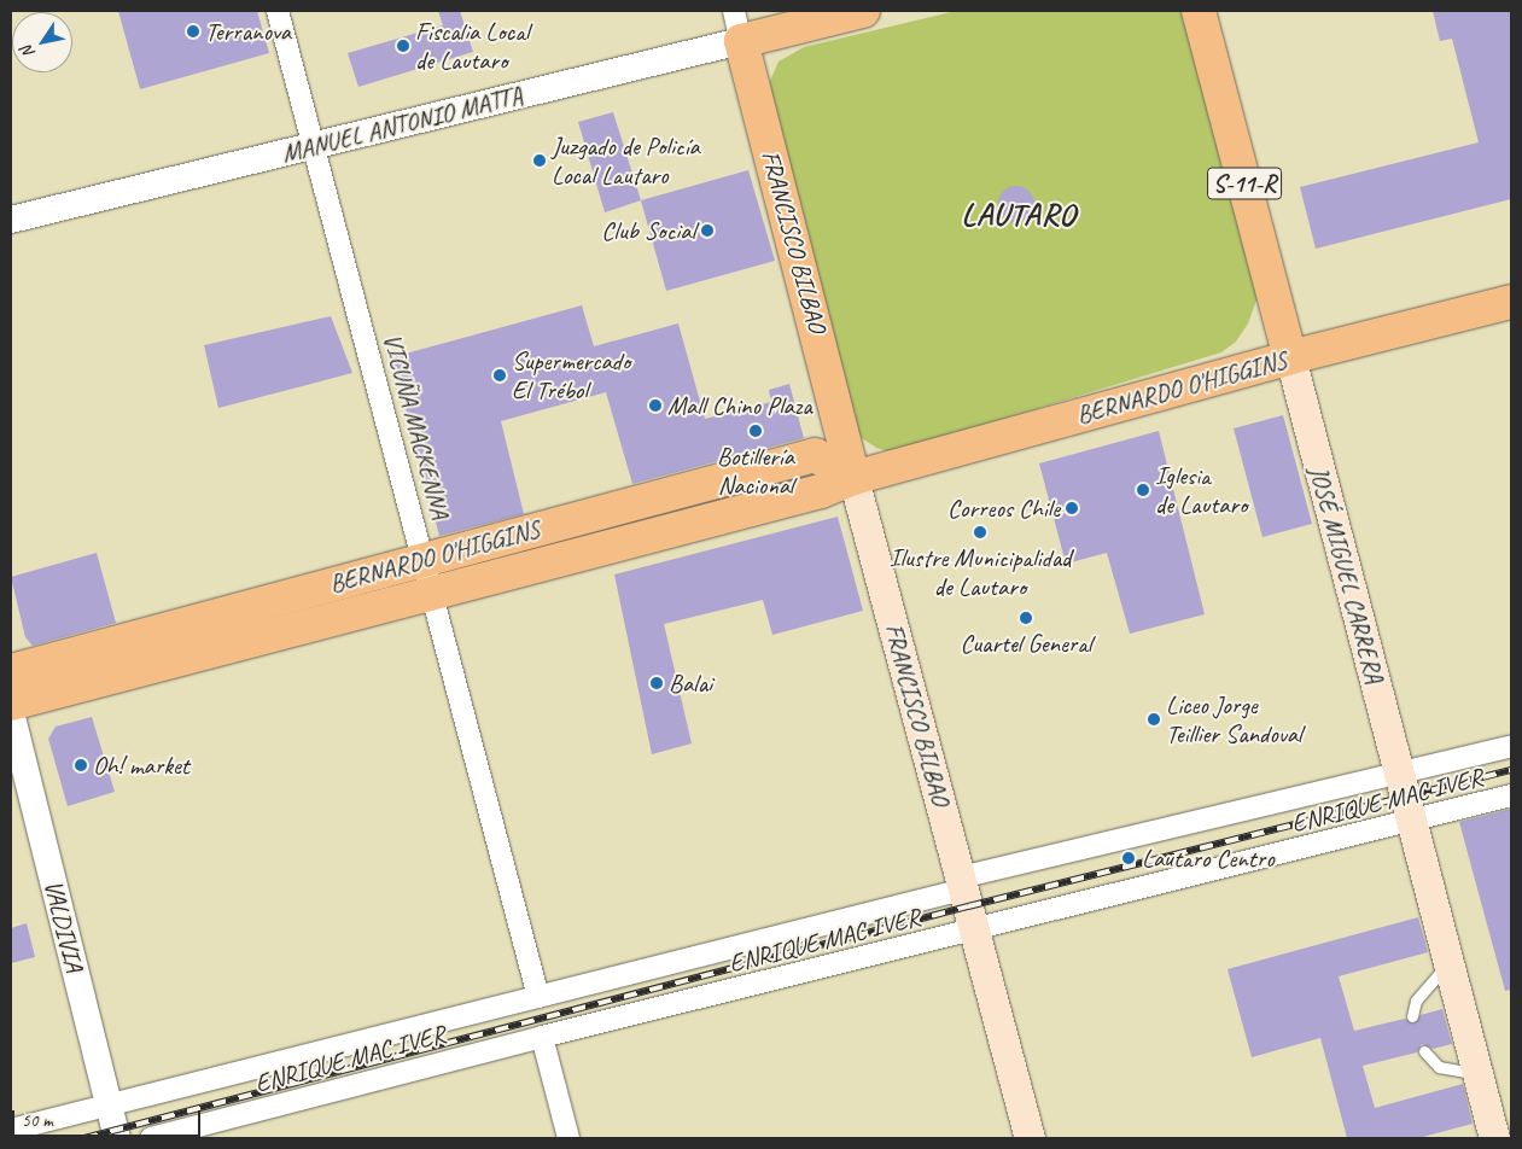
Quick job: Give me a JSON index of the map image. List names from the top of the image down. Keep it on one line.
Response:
{"streets":{"main road":["MANUEL ANTONIO MATTA","S-11-R","FRANCISCO BILBAO","BERNARDO O'HIGGINS","JOSÉ MIGUEL CARRERA"],"street":["VICUÑA MACKENNA","ENRIQUE MAC IVER","VALDIVIA"]},"crossings":[["MANUEL ANTONIO MATTA","FRANCISCO BILBAO"],["MANUEL ANTONIO MATTA","VICUÑA MACKENNA"],["FRANCISCO BILBAO","BERNARDO O'HIGGINS"],["FRANCISCO BILBAO","ENRIQUE MAC IVER"],["BERNARDO O'HIGGINS","VICUÑA MACKENNA"],["BERNARDO O'HIGGINS","JOSÉ MIGUEL CARRERA"],["VICUÑA MACKENNA","ENRIQUE MAC IVER"],["JOSÉ MIGUEL CARRERA","ENRIQUE MAC IVER"],["ENRIQUE MAC IVER","VALDIVIA"]],"districts":["LAUTARO"],"places":["Terranova","Fiscalia Local de Lautaro","Juzgado de Policía Local Lautaro","Club Social","Supermercado El Trébol","Mall Chino Plaza","Botillería Nacional","Iglesia de Lautaro","Correos Chile","Ilustre Municipalidad de Lautaro","Cuartel General","Balai","Liceo Jorge Teillier Sandoval","Oh! market","Lautaro Centro"],"scale_bar":"50 m","north":"bottom left"}
